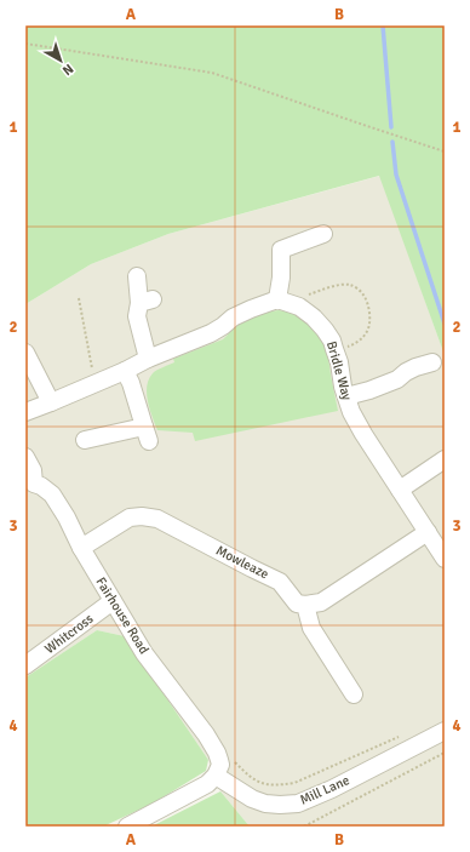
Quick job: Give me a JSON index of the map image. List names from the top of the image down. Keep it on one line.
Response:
{"streets":{"street":["Bridle Way","Mowleaze","Fairhouse Road","Whitcross","Mill Lane"]},"crossings":[["Mowleaze","Fairhouse Road"],["Fairhouse Road","Whitcross"],["Fairhouse Road","Mill Lane"]],"north":"bottom right","grid":{"columns":["A","B"],"rows":["1","2","3","4"]}}
